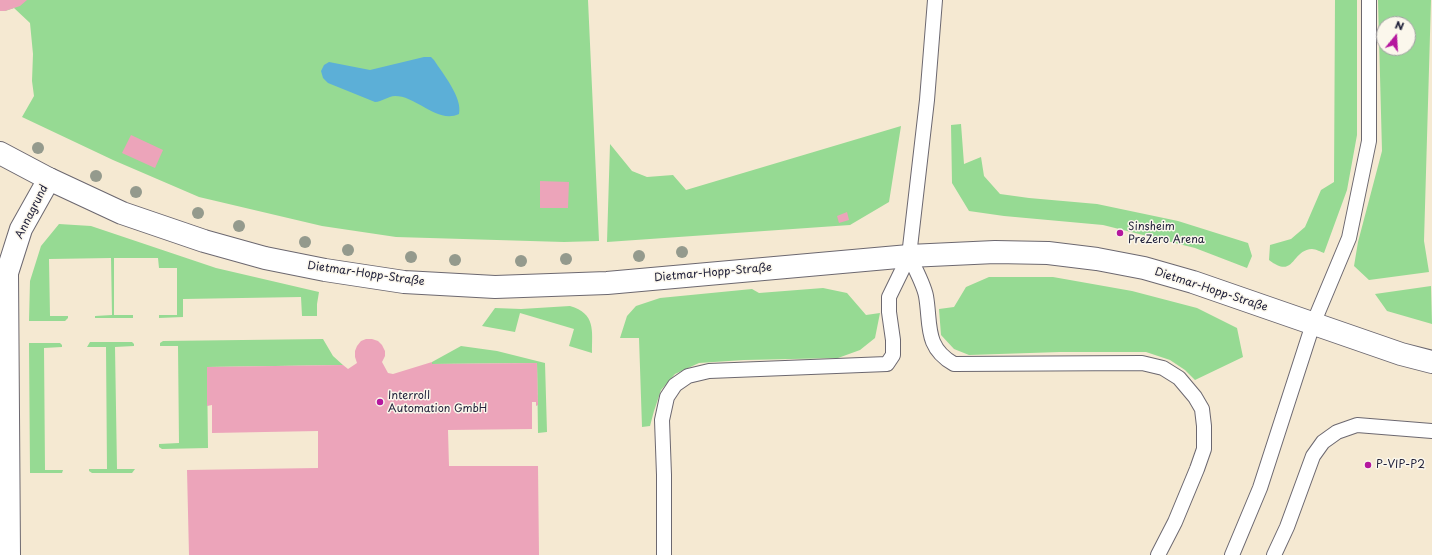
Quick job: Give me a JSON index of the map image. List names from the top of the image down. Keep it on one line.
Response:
{"streets":{"street":["Annagrund","Dietmar-Hopp-Straße"]},"crossings":[["Annagrund","Dietmar-Hopp-Straße"]],"places":["Sinsheim PreZero Arena","Interroll Automation GmbH","P-VIP-P2"],"north":"top"}
